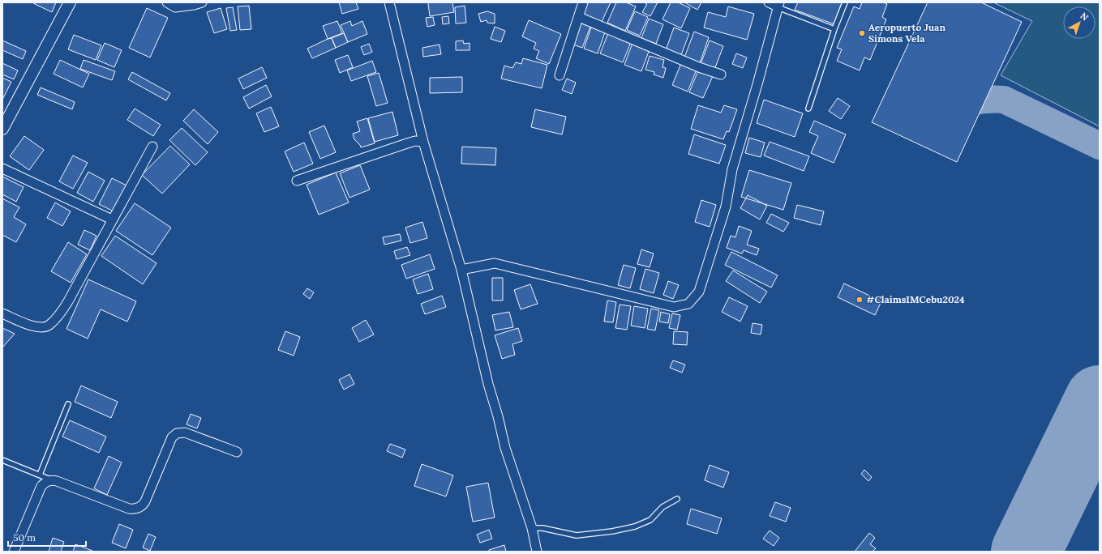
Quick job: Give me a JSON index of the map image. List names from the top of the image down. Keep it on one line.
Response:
{"places":["Aeropuerto Juan Simons Vela","#ClaimsIMCebu2024"],"scale_bar":"50 m","north":"top right"}
